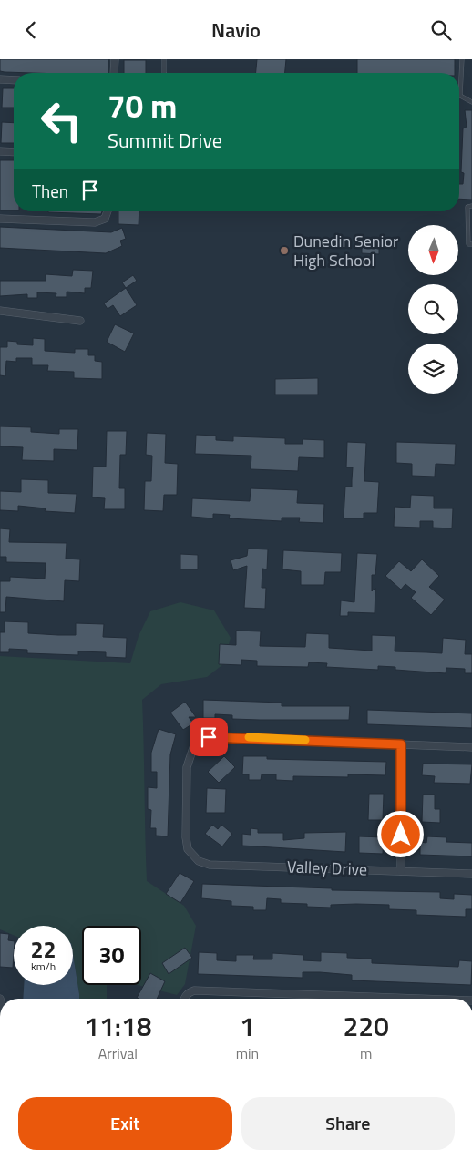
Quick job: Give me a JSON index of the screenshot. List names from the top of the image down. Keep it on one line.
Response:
{"streets":{"street":["Valley Drive"]},"places":["Dunedin Senior High School"],"north":"bottom","page":{"header":"Navio","turn":["70 m","Summit Drive"],"then":"Then","speed":"22 km/h","limit":"30","eta":["11:18","Arrival","1","min","220","m"],"buttons":["Exit","Share"]}}
